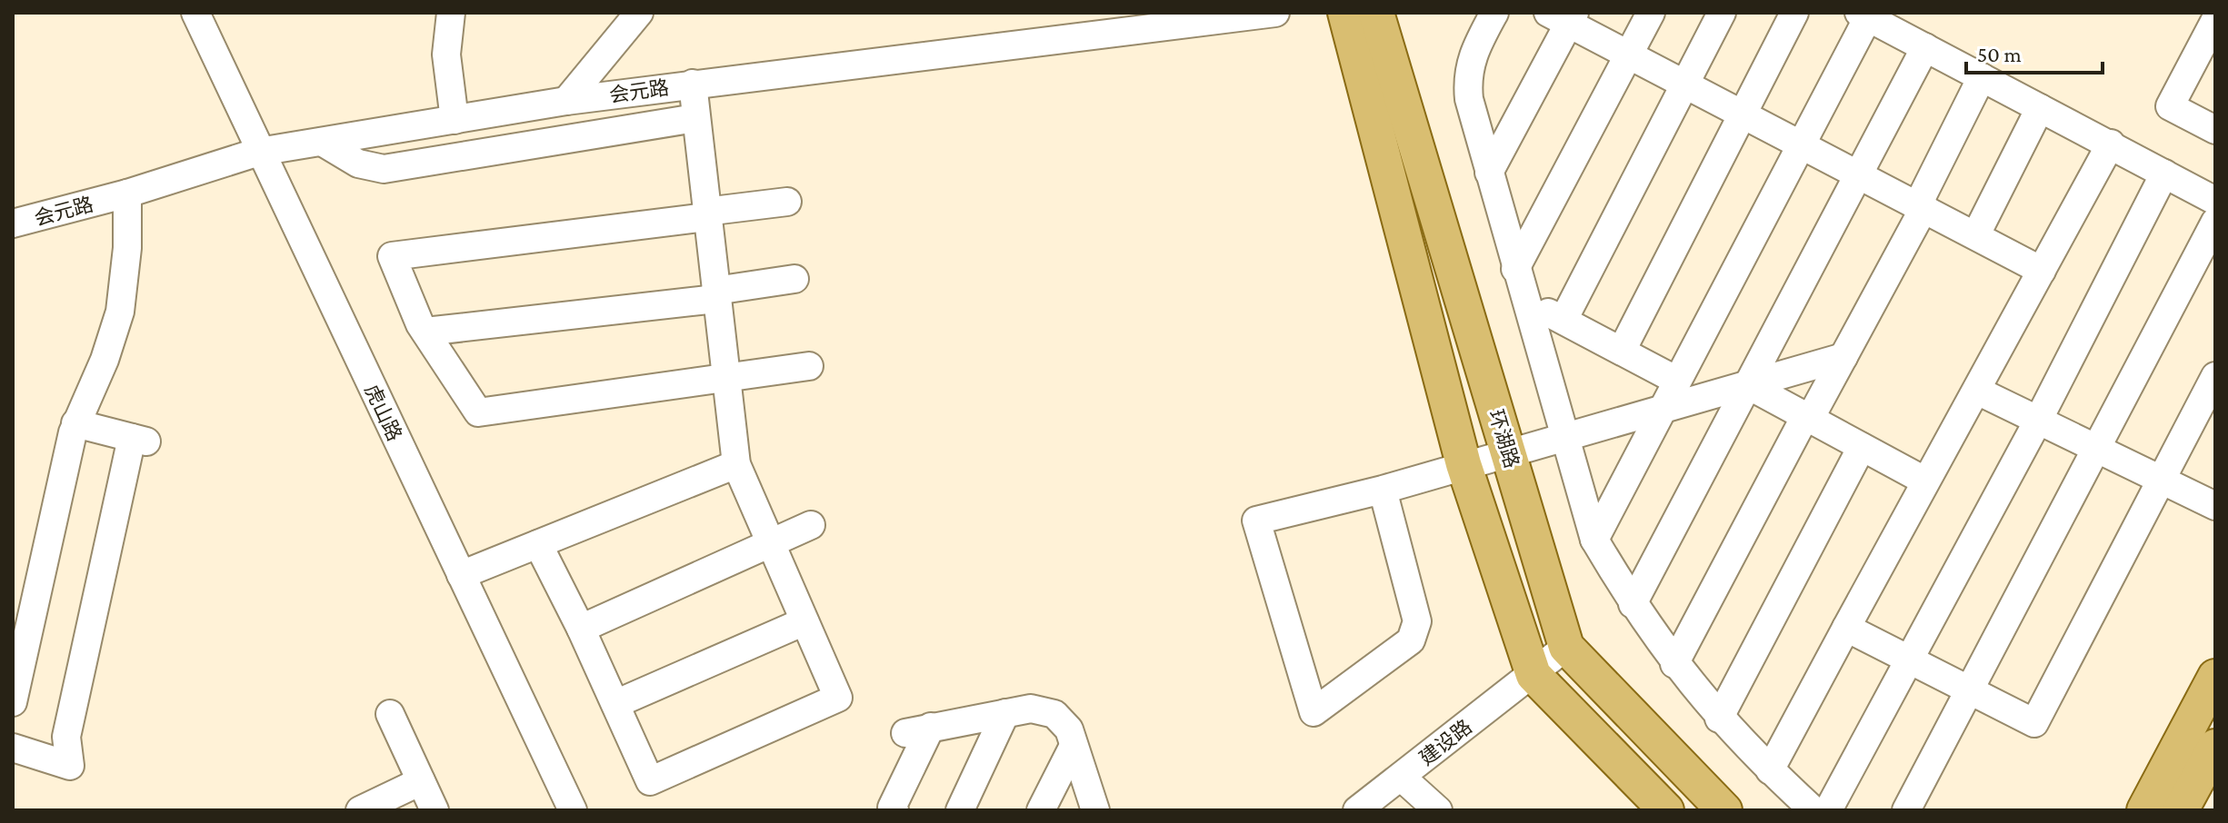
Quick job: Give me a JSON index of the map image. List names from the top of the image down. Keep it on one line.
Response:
{"streets":{"main road":["环湖路"],"street":["会元路","虎山路","建设路"]},"crossings":[["会元路","虎山路"],["环湖路","建设路"]],"scale_bar":"50 m"}
